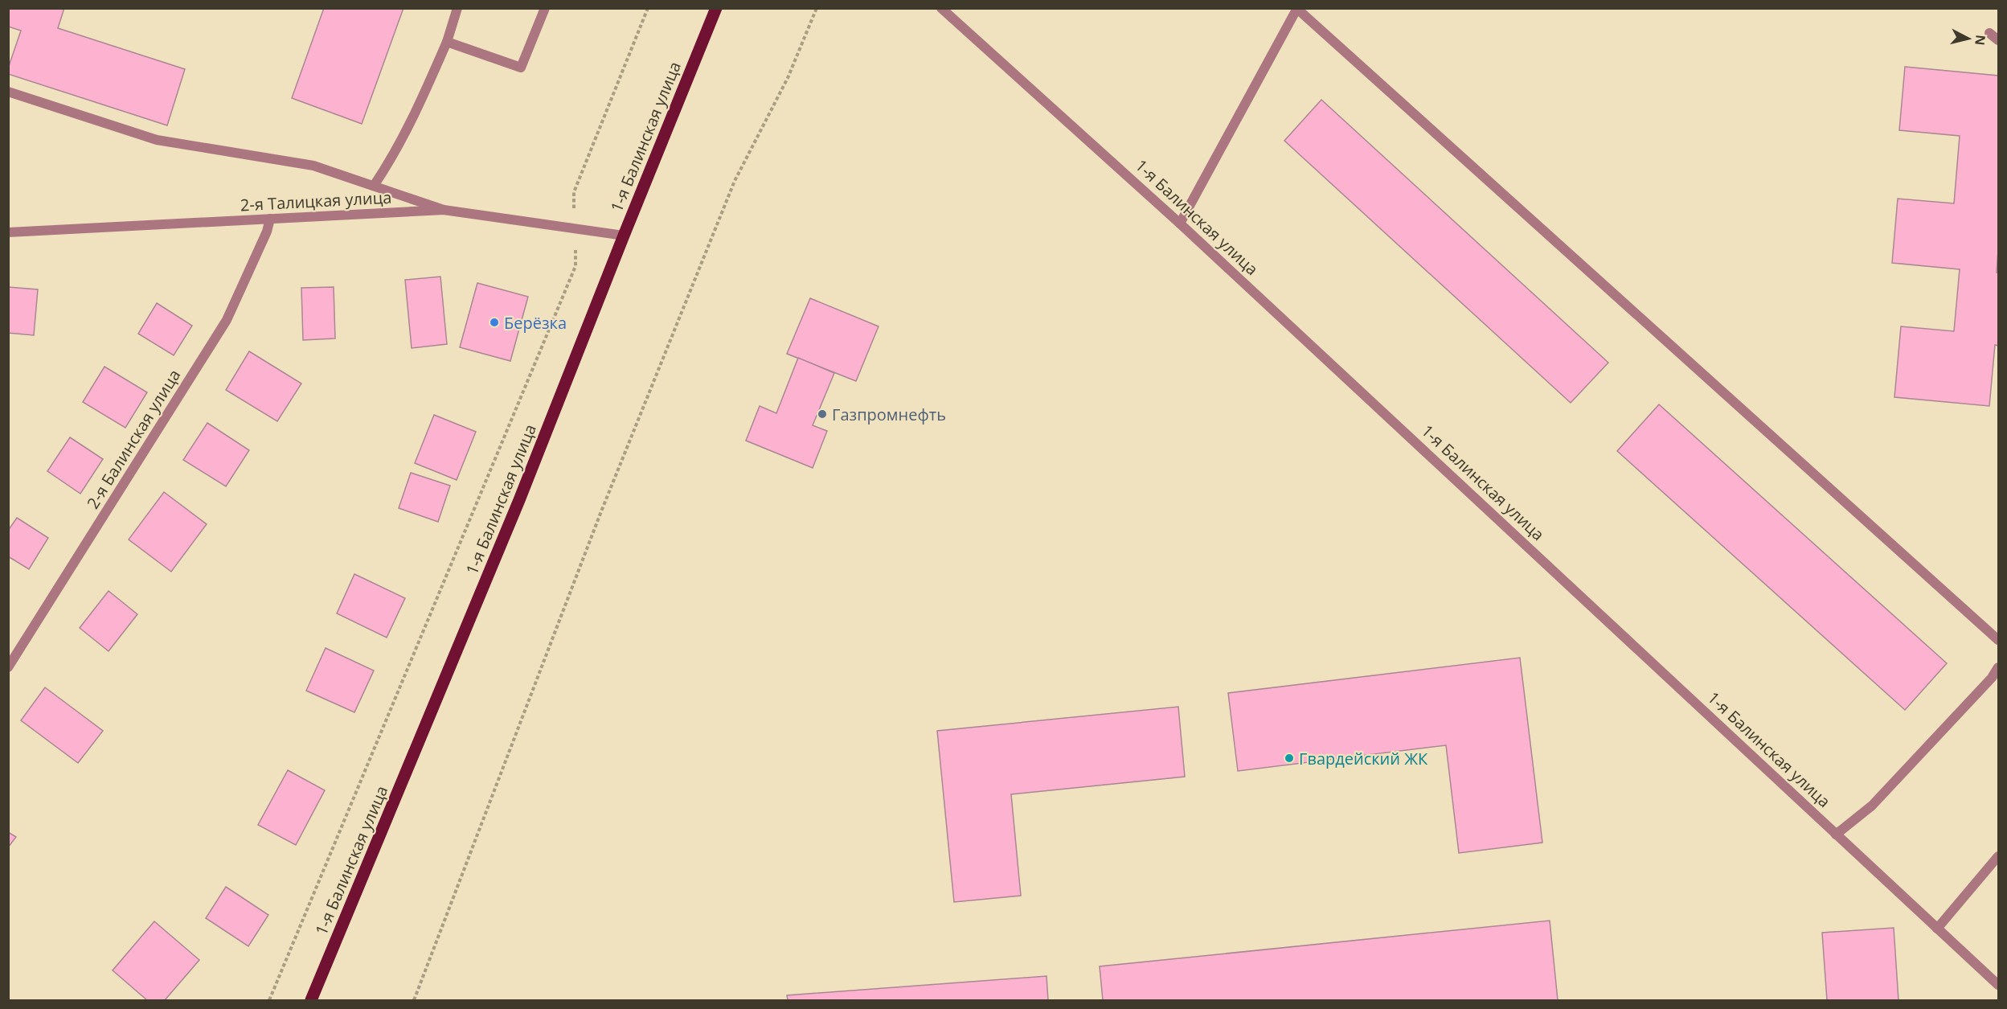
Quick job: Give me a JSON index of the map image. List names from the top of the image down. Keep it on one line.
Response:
{"streets":{"main road":["1-я Балинская улица"],"street":["2-я Талицкая улица","2-я Балинская улица"]},"crossings":[["1-я Балинская улица","2-я Талицкая улица"],["2-я Талицкая улица","2-я Балинская улица"]],"places":["Берёзка","Газпромнефть","Гвардейский ЖК"],"north":"right"}
